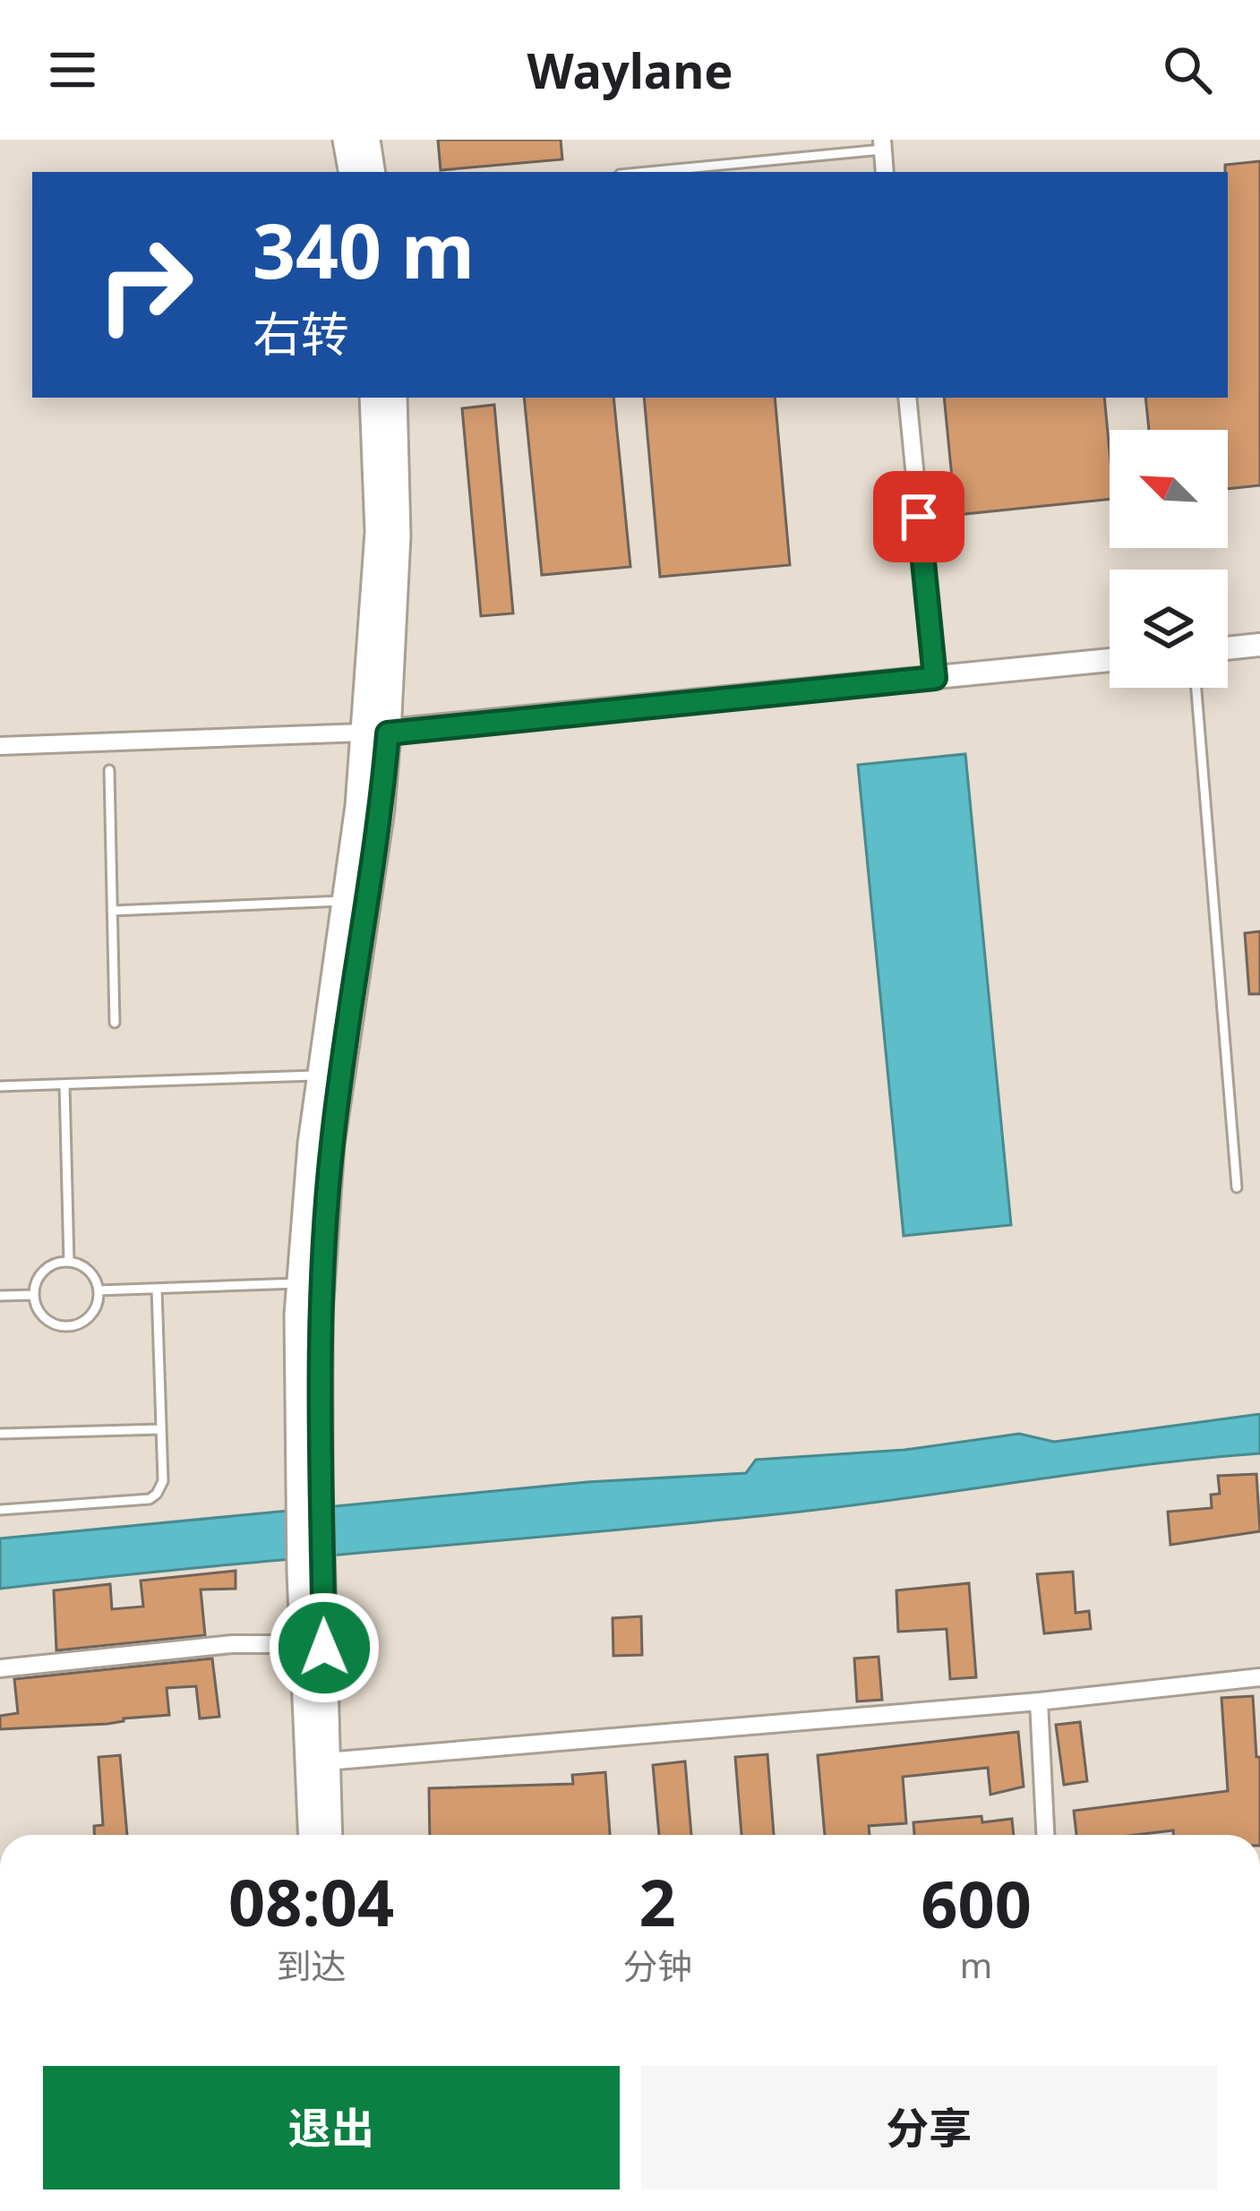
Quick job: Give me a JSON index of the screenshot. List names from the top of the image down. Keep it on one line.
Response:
{"north":"top left","page":{"header":"Waylane","turn":["340 m","右转"],"eta":["08:04","到达","2","分钟","600","m"],"buttons":["退出","分享"]}}
